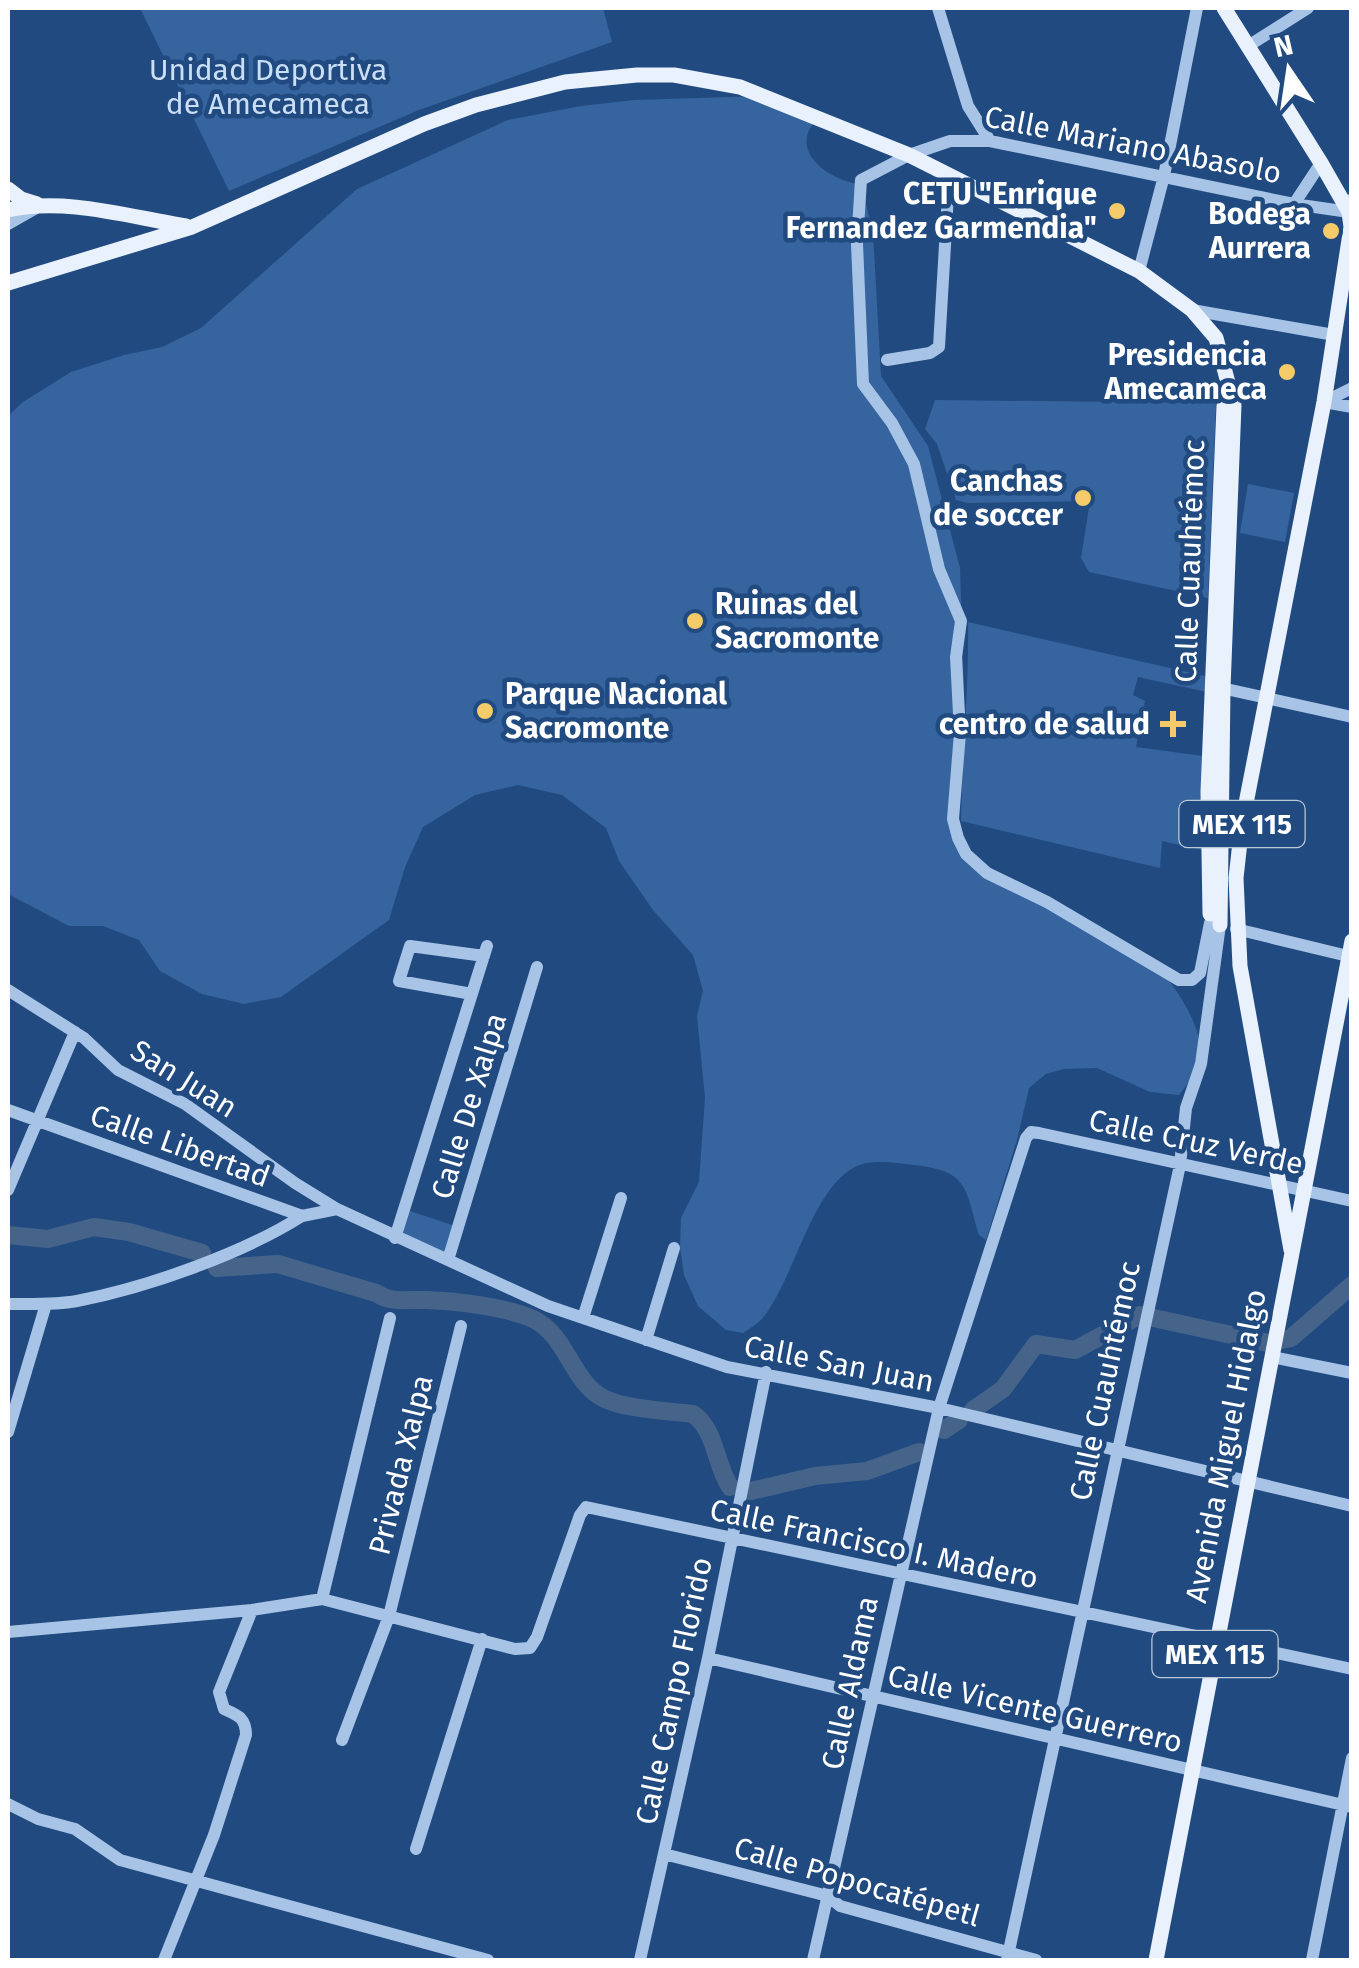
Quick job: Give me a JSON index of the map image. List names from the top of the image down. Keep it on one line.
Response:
{"streets":{"main road":["Calle Cuauhtémoc","MEX 115","Avenida Miguel Hidalgo"],"street":["Calle Mariano Abasolo","San Juan","Calle De Xalpa","Calle Cruz Verde","Calle Libertad","Calle San Juan","Privada Xalpa","Calle Francisco I. Madero","Calle Aldama","Calle Campo Florido","Calle Vicente Guerrero","Calle Popocatépetl"]},"crossings":[["Calle Mariano Abasolo","Calle Cuauhtémoc"],["Calle Mariano Abasolo","MEX 115"],["Calle Cuauhtémoc","MEX 115"],["Calle Cuauhtémoc","Calle Cruz Verde"],["Calle Cuauhtémoc","Calle San Juan"],["Calle Cuauhtémoc","Calle Francisco I. Madero"],["Calle Cuauhtémoc","Calle Vicente Guerrero"],["Calle Cuauhtémoc","Calle Popocatépetl"],["MEX 115","Calle Cruz Verde"],["MEX 115","Avenida Miguel Hidalgo"],["San Juan","Calle Libertad"],["San Juan","Calle San Juan"],["Calle De Xalpa","Calle San Juan"],["Calle Cruz Verde","Avenida Miguel Hidalgo"],["Calle Cruz Verde","Calle Aldama"],["Calle Libertad","Calle San Juan"],["Calle San Juan","Avenida Miguel Hidalgo"],["Calle San Juan","Calle Aldama"],["Calle San Juan","Calle Campo Florido"],["Avenida Miguel Hidalgo","Calle Francisco I. Madero"],["Avenida Miguel Hidalgo","Calle Vicente Guerrero"],["Calle Francisco I. Madero","Calle Aldama"],["Calle Francisco I. Madero","Calle Campo Florido"],["Calle Aldama","Calle Vicente Guerrero"],["Calle Aldama","Calle Popocatépetl"],["Calle Campo Florido","Calle Vicente Guerrero"],["Calle Campo Florido","Calle Popocatépetl"]],"parks":["Unidad Deportiva de Amecameca"],"places":{"other":["CETU \"Enrique Fernandez Garmendia\"","Bodega Aurrera","Presidencia Amecameca","Canchas de soccer","Ruinas del Sacromonte","Parque Nacional Sacromonte"],"health":["centro de salud"]},"north":"top"}
